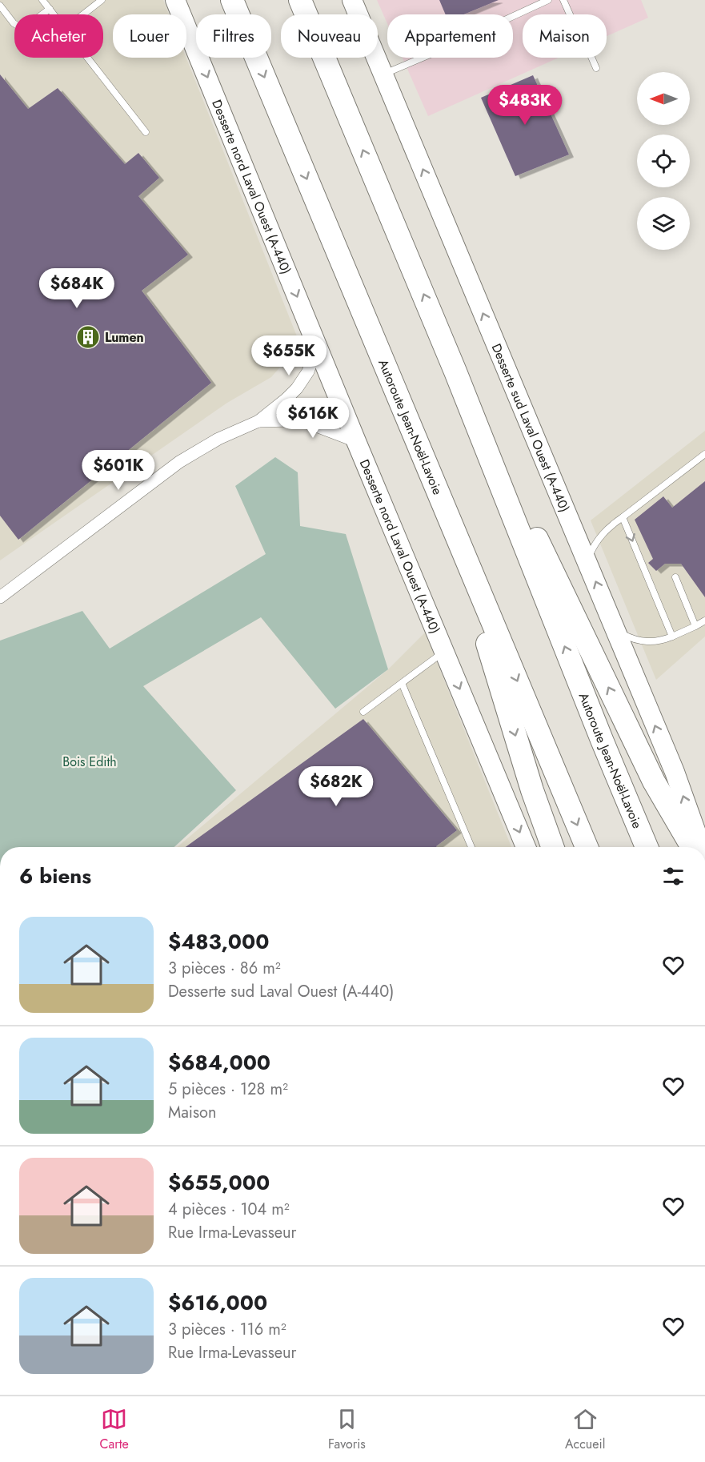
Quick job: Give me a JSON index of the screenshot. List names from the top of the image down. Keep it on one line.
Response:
{"streets":{"highway":["Autoroute Jean-Noël-Lavoie"],"main road":["Desserte nord Laval Ouest (A-440)","Desserte sud Laval Ouest (A-440)"]},"one_way":["Desserte nord Laval Ouest (A-440)","Desserte sud Laval Ouest (A-440)"],"parks":["Bois Edith"],"places":{"building":["Lumen"]},"north":"left","page":{"chip":["Acheter","Louer","Filtres","Nouveau","Appartement","Maison"],"price":["$483K","$684K","$655K","$616K","$601K","$682K"],"heading":"6 biens","list":[{"name":"$483,000","note":"3 pièces · 86 m² · Desserte sud Laval Ouest (A-440)"},{"name":"$684,000","note":"5 pièces · 128 m² · Maison"},{"name":"$655,000","note":"4 pièces · 104 m² · Rue Irma-Levasseur"},{"name":"$616,000","note":"3 pièces · 116 m² · Rue Irma-Levasseur"}],"tabs":["Carte","Favoris","Accueil"]}}
